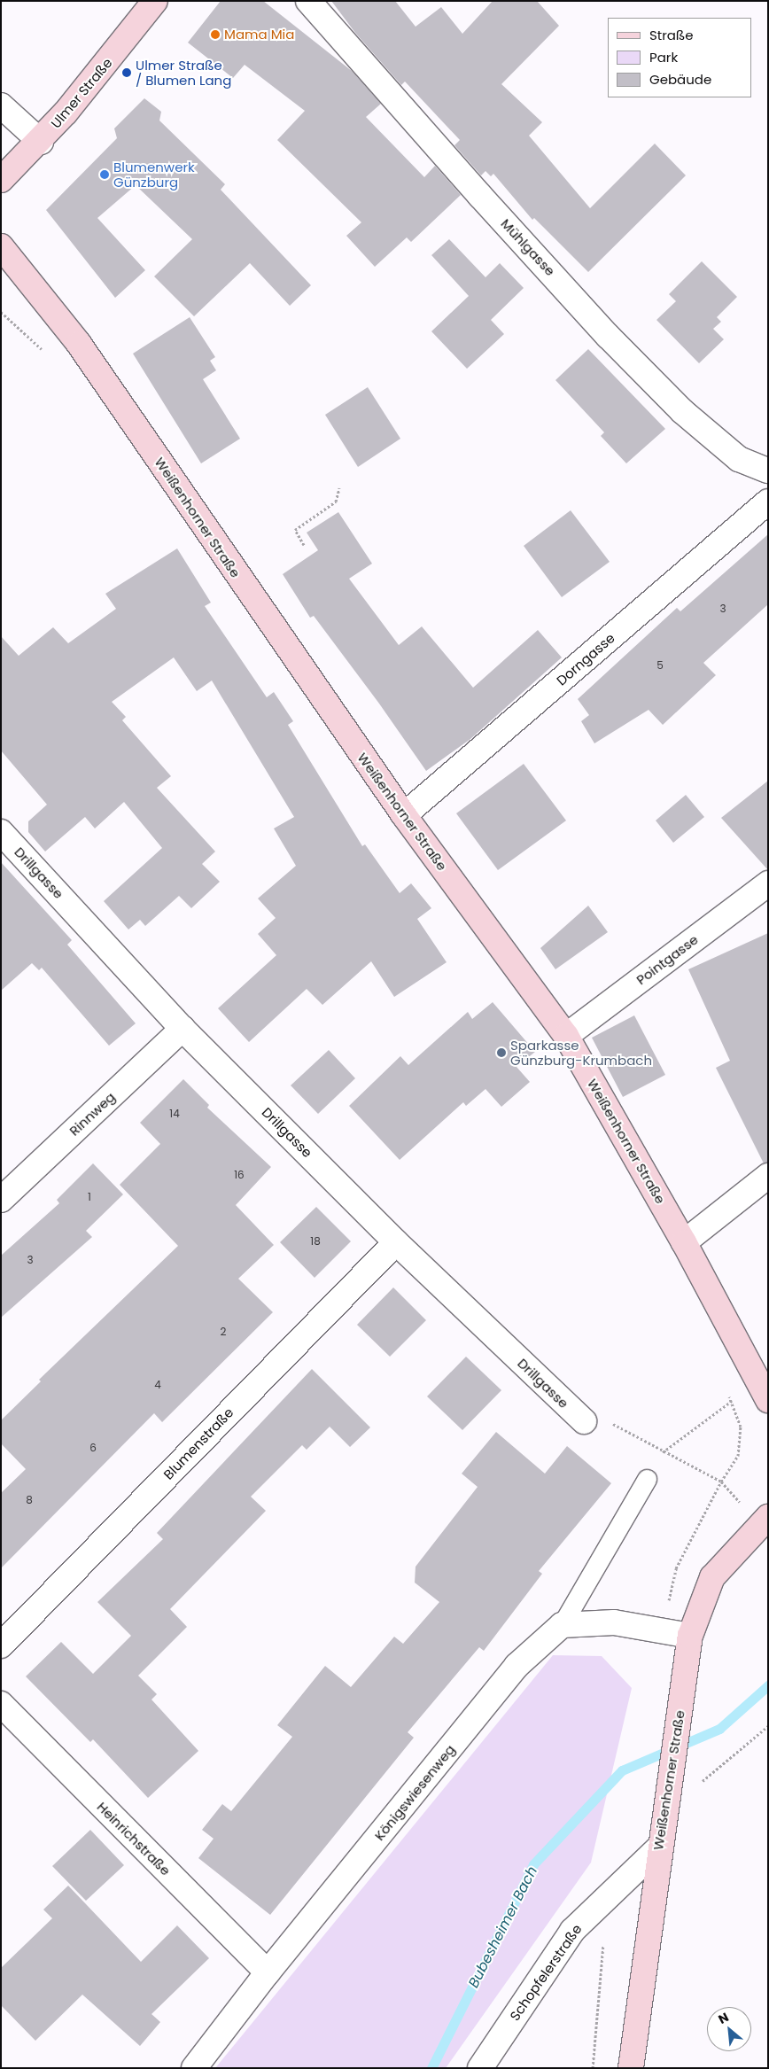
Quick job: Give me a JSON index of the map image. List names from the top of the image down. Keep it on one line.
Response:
{"streets":{"main road":["Ulmer Straße","Weißenhorner Straße"],"street":["Mühlgasse","Dorngasse","Drillgasse","Pointgasse","Rinnweg","Blumenstraße","Königswiesenweg","Heinrichstraße","Schopfelerstraße"]},"crossings":[["Weißenhorner Straße","Dorngasse"],["Weißenhorner Straße","Pointgasse"],["Weißenhorner Straße","Schopfelerstraße"],["Drillgasse","Rinnweg"],["Drillgasse","Blumenstraße"],["Königswiesenweg","Heinrichstraße"]],"water":["Bubesheimer Bach"],"places":["Mama Mia","Ulmer Straße / Blumen Lang","Blumenwerk Günzburg","Sparkasse Günzburg-Krumbach"],"house_numbers":["3","5","14","16","1","18","3","2","4","6","8"],"legend":["Straße","Park","Gebäude"],"north":"top left"}
